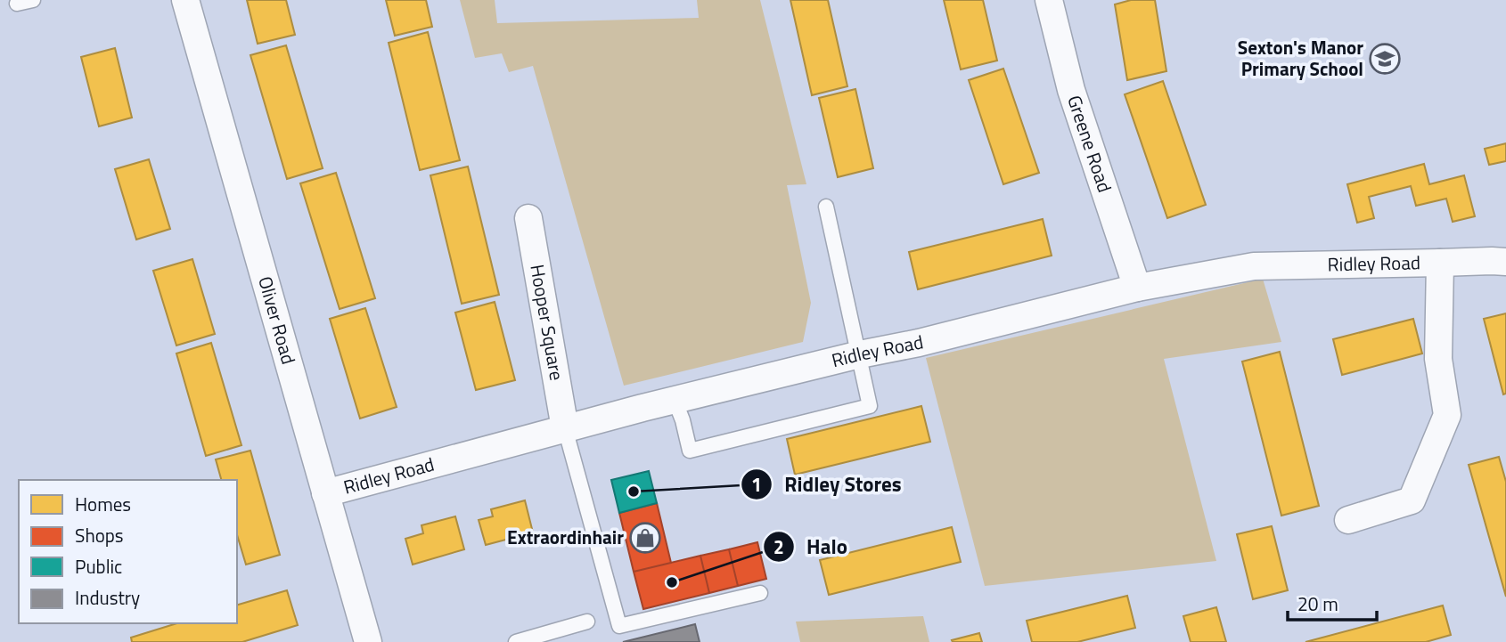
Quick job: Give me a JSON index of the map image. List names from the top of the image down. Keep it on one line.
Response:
{"streets":{"street":["Greene Road","Ridley Road","Oliver Road","Hooper Square"]},"crossings":[["Greene Road","Ridley Road"],["Ridley Road","Oliver Road"],["Ridley Road","Hooper Square"]],"places":{"school or university":["Sexton's Manor Primary School"],"other":["Ridley Stores","Halo"],"shop":["Extraordinhair"]},"legend":["Homes","Shops","Public","Industry"],"scale_bar":"20 m"}
